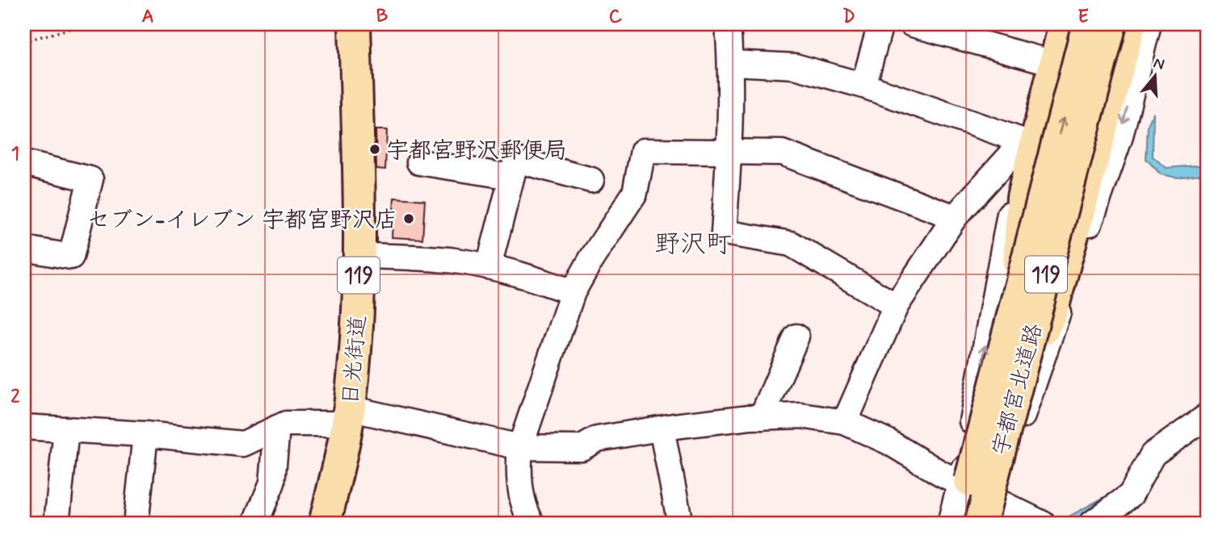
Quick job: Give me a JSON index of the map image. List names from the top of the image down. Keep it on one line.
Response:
{"streets":{"highway":["119","日光街道","宇都宮北道路"]},"districts":["野沢町"],"places":["宇都宮野沢郵便局","セブン-イレブン 宇都宮野沢店"],"north":"top","grid":{"columns":["A","B","C","D","E"],"rows":["1","2"]}}
